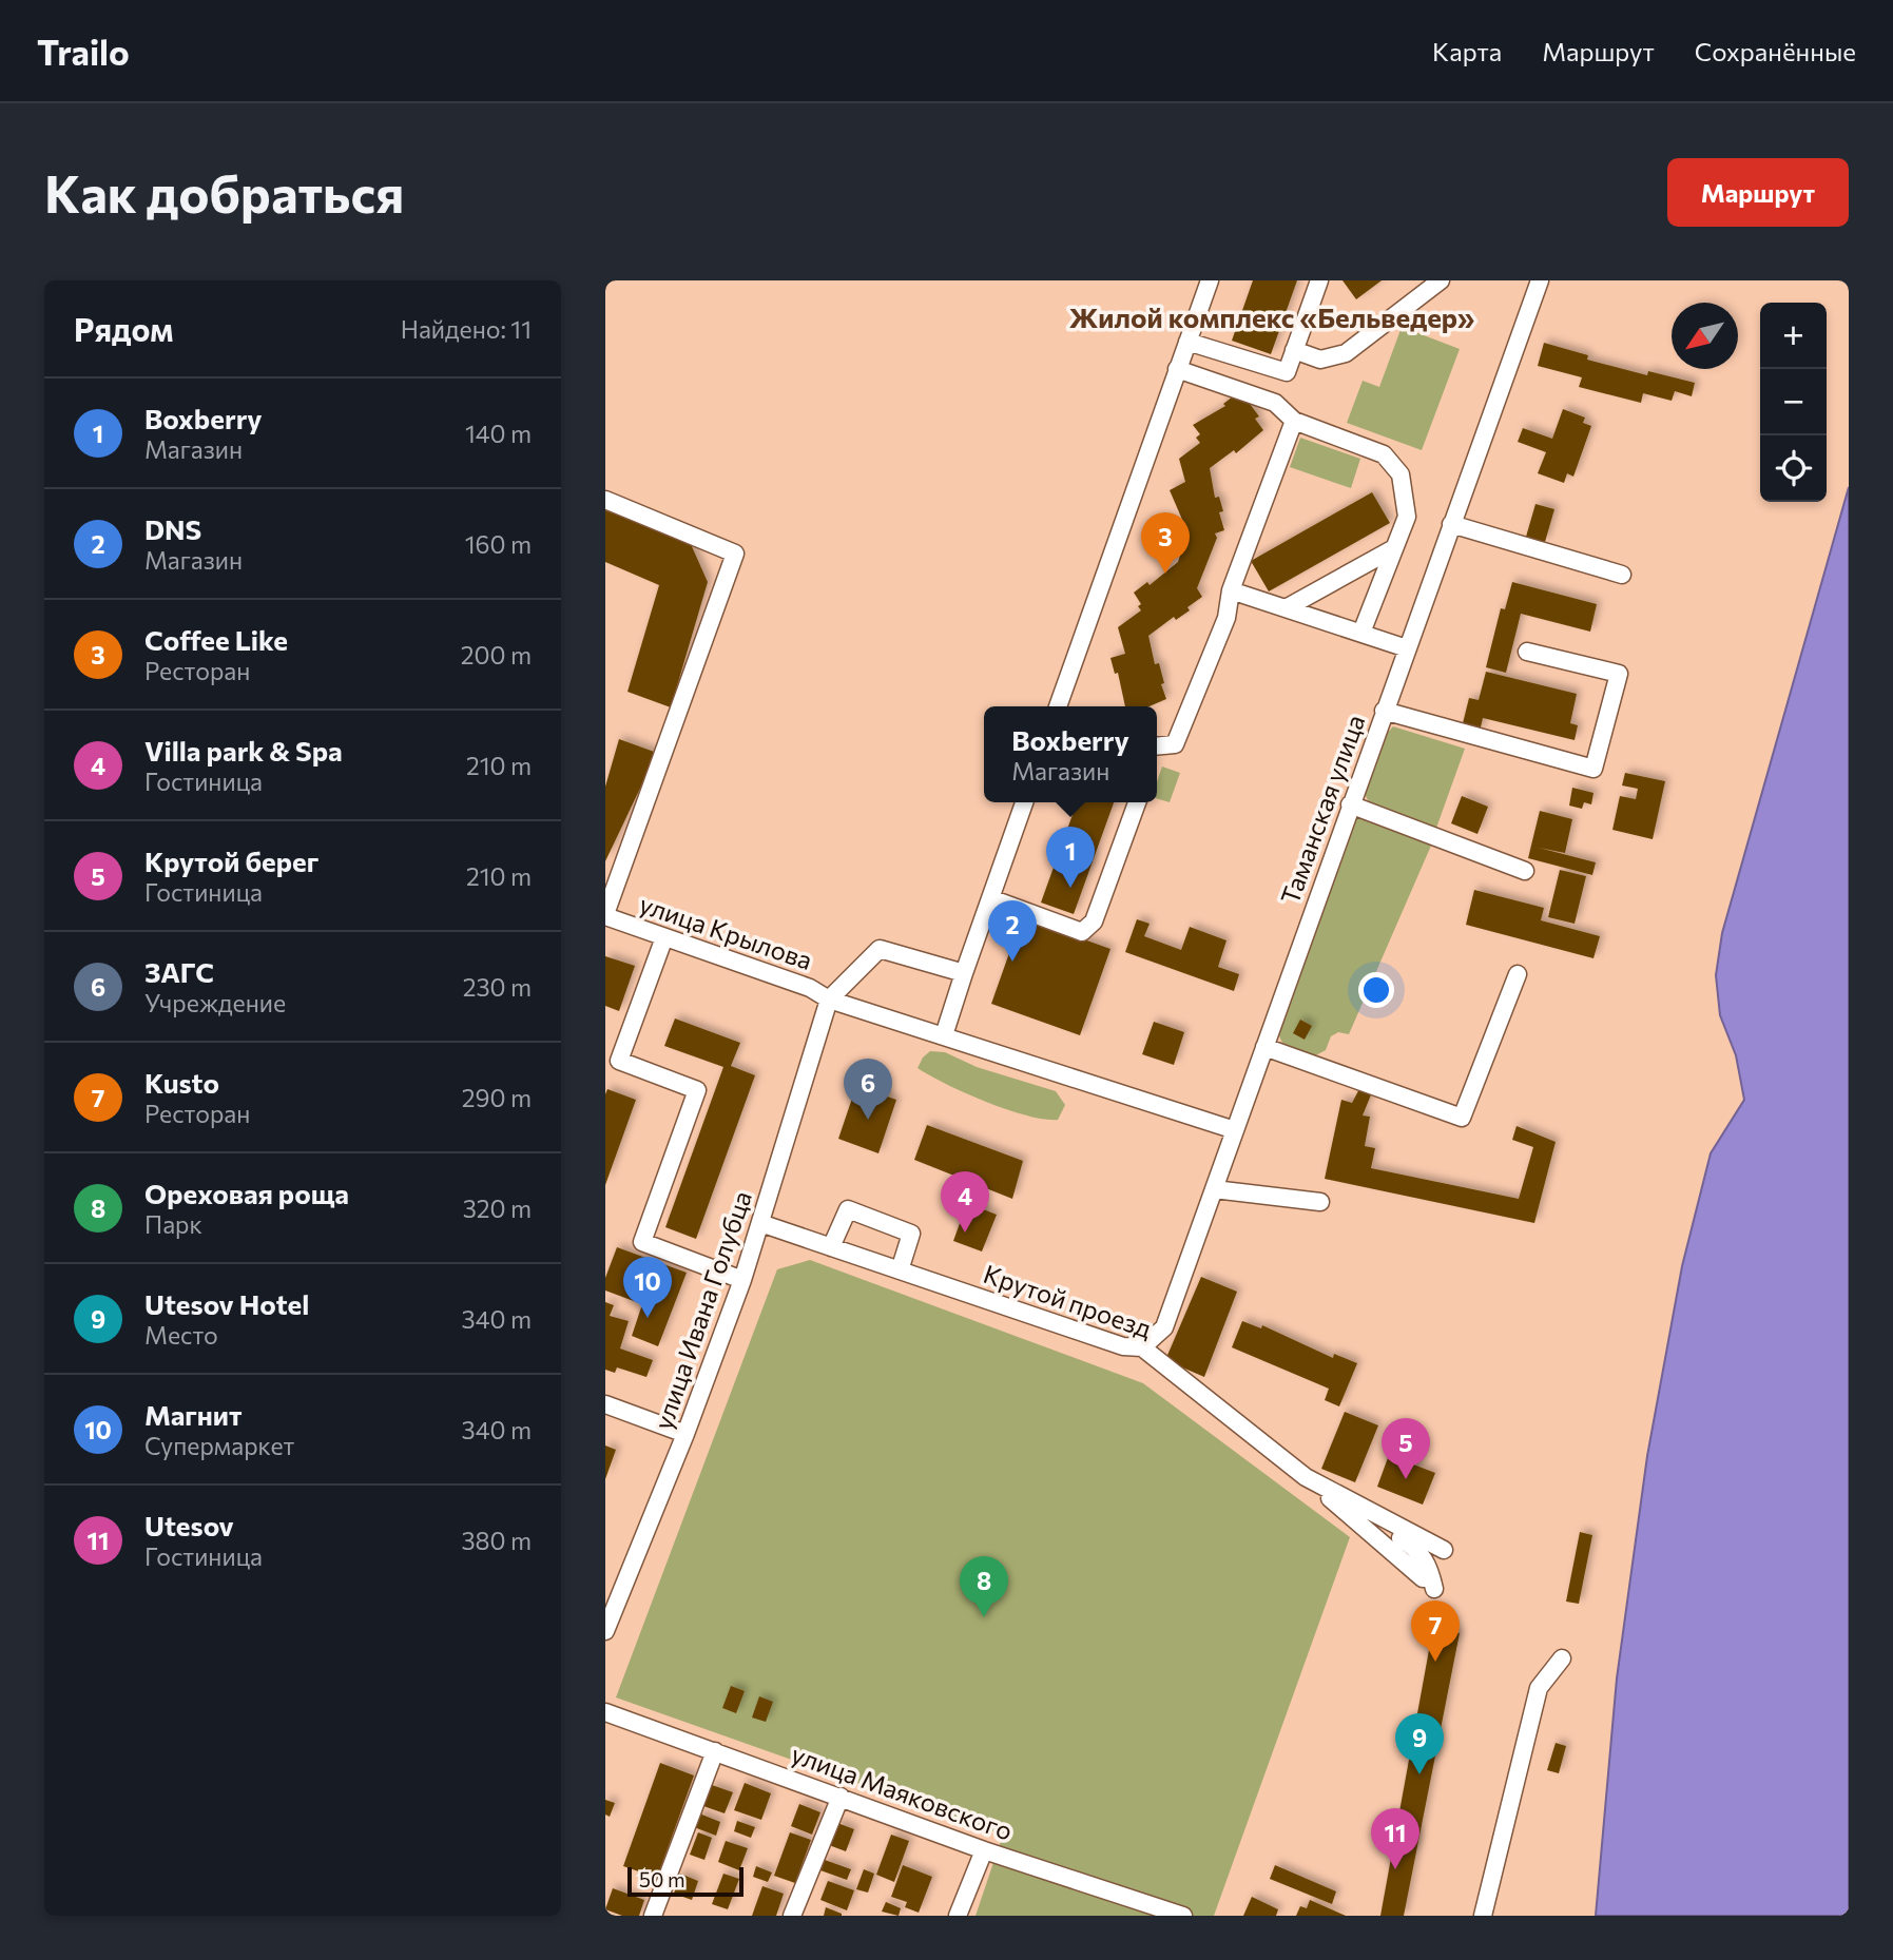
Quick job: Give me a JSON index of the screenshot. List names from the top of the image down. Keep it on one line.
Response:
{"streets":{"street":["Таманская улица","улица Крылова","Крутой проезд","улица Ивана Голубца","улица Маяковского"]},"crossings":[["Таманская улица","улица Крылова"],["Таманская улица","Крутой проезд"],["улица Крылова","улица Ивана Голубца"],["Крутой проезд","улица Ивана Голубца"]],"districts":["Жилой комплекс «Бельведер»"],"scale_bar":"50 m","north":"bottom left","page":{"header":"Trailo","nav":["Карта","Маршрут","Сохранённые"],"buttons":"Маршрут","title":"Как добраться","heading":["Рядом","Найдено: 11"],"map_buttons":["+","−"],"list":[{"mark":"1","name":"Boxberry","note":"Магазин","value":"140 m"},{"mark":"2","name":"DNS","note":"Магазин","value":"160 m"},{"mark":"3","name":"Coffee Like","note":"Ресторан","value":"200 m"},{"mark":"4","name":"Villa park & Spa","note":"Гостиница","value":"210 m"},{"mark":"5","name":"Крутой берег","note":"Гостиница","value":"210 m"},{"mark":"6","name":"ЗАГС","note":"Учреждение","value":"230 m"},{"mark":"7","name":"Kusto","note":"Ресторан","value":"290 m"},{"mark":"8","name":"Ореховая роща","note":"Парк","value":"320 m"},{"mark":"9","name":"Utesov Hotel","note":"Место","value":"340 m"},{"mark":"10","name":"Магнит","note":"Супермаркет","value":"340 m"},{"mark":"11","name":"Utesov","note":"Гостиница","value":"380 m"}],"pins":["3","1","2","6","4","10","5","8","7","9","11"],"popup":["Boxberry","Магазин"],"scale":"50 m"}}
